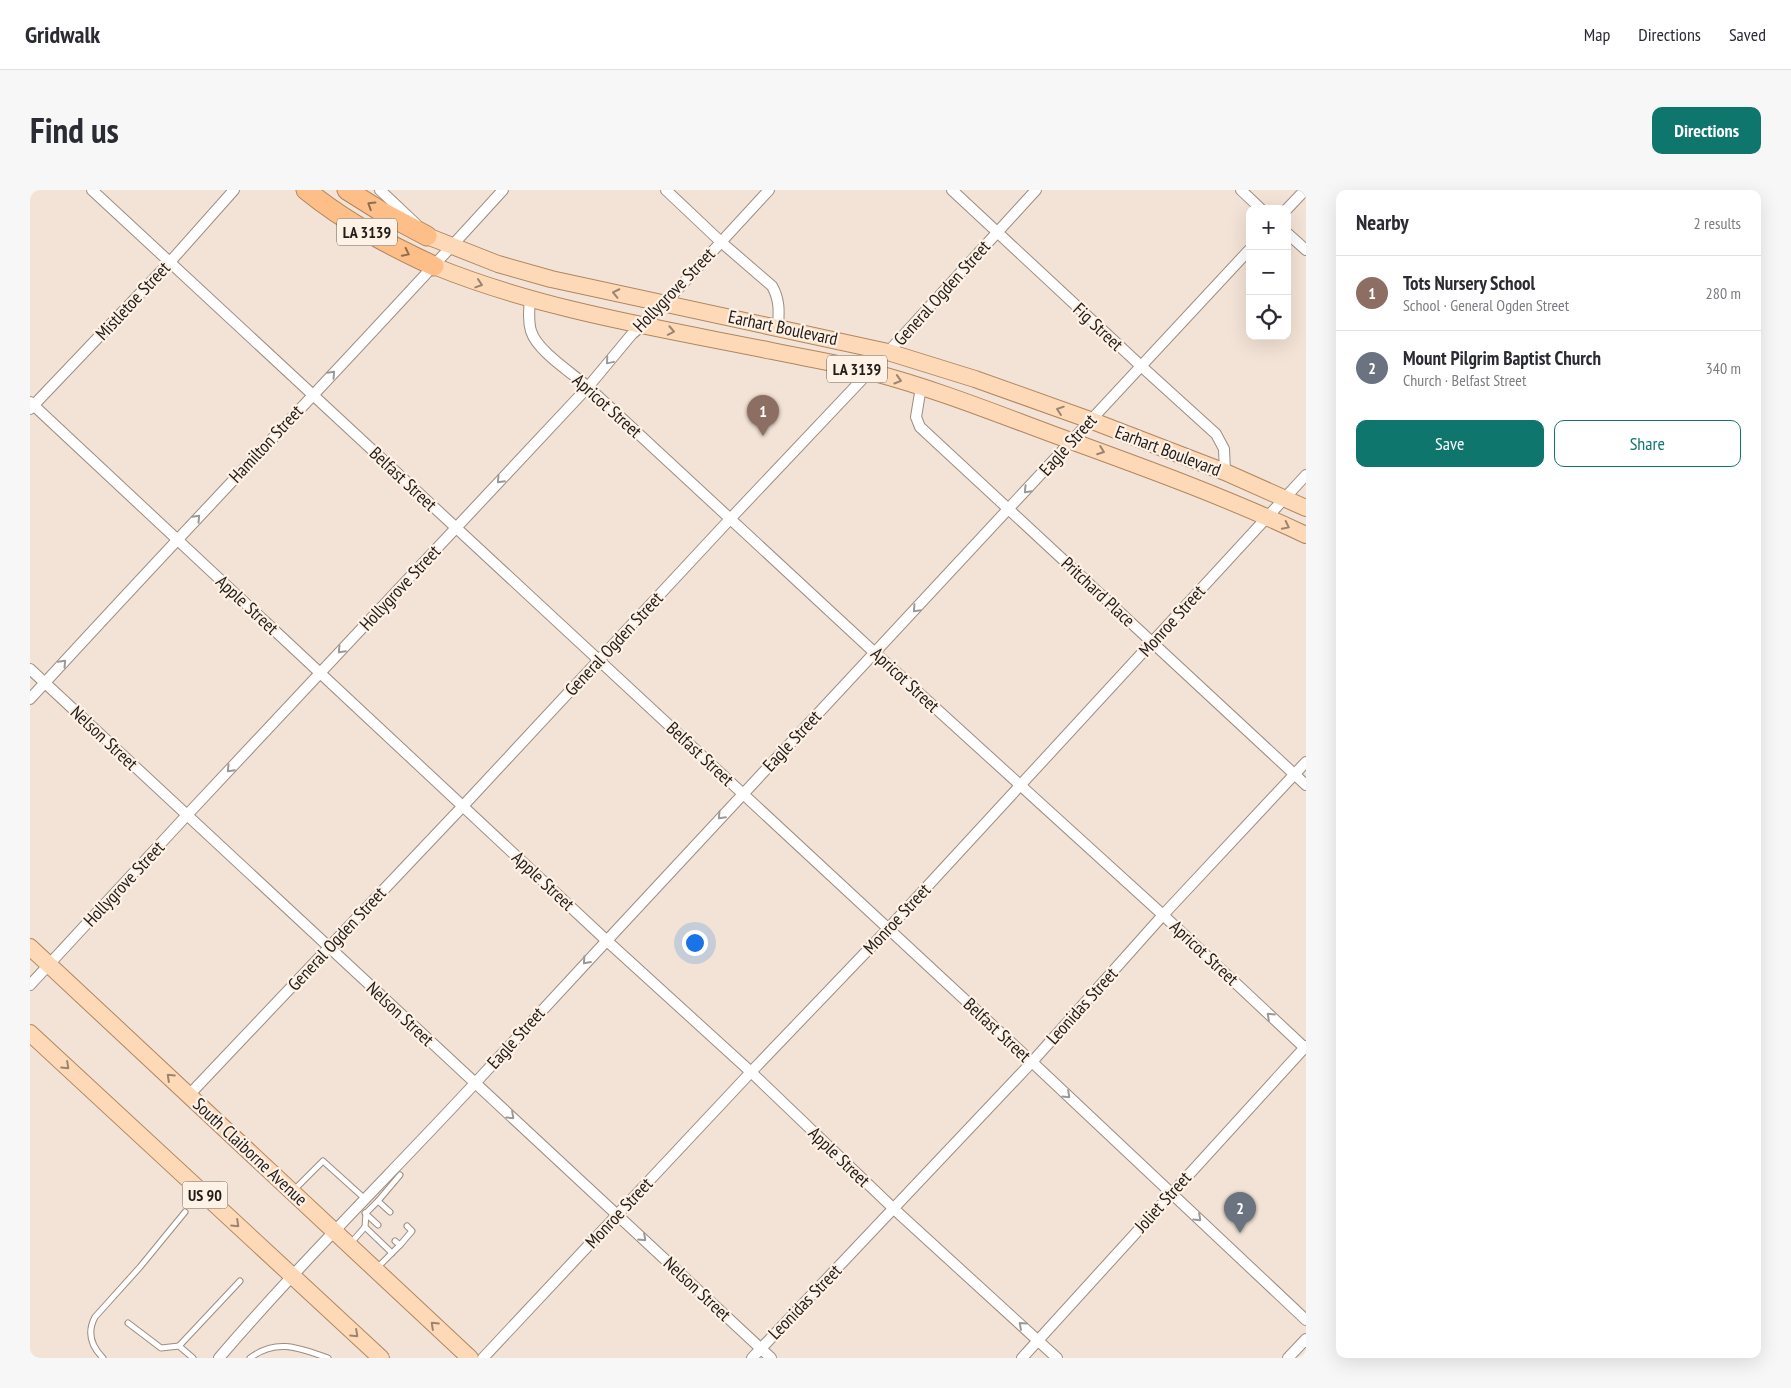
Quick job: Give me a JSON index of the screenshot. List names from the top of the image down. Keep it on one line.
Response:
{"streets":{"highway":["LA 3139"],"main road":["Earhart Boulevard","South Claiborne Avenue","US 90"],"street":["Hollygrove Street","General Ogden Street","Mistletoe Street","Fig Street","Apricot Street","Hamilton Street","Eagle Street","Belfast Street","Pritchard Place","Apple Street","Monroe Street","Nelson Street","Leonidas Street","Joliet Street"]},"crossings":[["LA 3139","Earhart Boulevard"],["LA 3139","Hamilton Street"],["Hollygrove Street","Earhart Boulevard"],["Hollygrove Street","Apricot Street"],["Hollygrove Street","Belfast Street"],["Hollygrove Street","Apple Street"],["Hollygrove Street","Nelson Street"],["Hollygrove Street","South Claiborne Avenue"],["General Ogden Street","Fig Street"],["General Ogden Street","Earhart Boulevard"],["General Ogden Street","Apricot Street"],["General Ogden Street","Belfast Street"],["General Ogden Street","Apple Street"],["General Ogden Street","Nelson Street"],["General Ogden Street","South Claiborne Avenue"],["Mistletoe Street","Belfast Street"],["Mistletoe Street","Apple Street"],["Fig Street","Earhart Boulevard"],["Fig Street","Eagle Street"],["Earhart Boulevard","Apricot Street"],["Earhart Boulevard","Hamilton Street"],["Earhart Boulevard","Eagle Street"],["Earhart Boulevard","Pritchard Place"],["Earhart Boulevard","Monroe Street"],["Apricot Street","Eagle Street"],["Apricot Street","Monroe Street"],["Apricot Street","Leonidas Street"],["Apricot Street","Joliet Street"],["Hamilton Street","Belfast Street"],["Hamilton Street","Apple Street"],["Hamilton Street","Nelson Street"],["Eagle Street","Belfast Street"],["Eagle Street","Pritchard Place"],["Eagle Street","Apple Street"],["Eagle Street","Nelson Street"],["Eagle Street","South Claiborne Avenue"],["Eagle Street","US 90"],["Belfast Street","Monroe Street"],["Belfast Street","Leonidas Street"],["Belfast Street","Joliet Street"],["Pritchard Place","Monroe Street"],["Pritchard Place","Leonidas Street"],["Apple Street","Monroe Street"],["Apple Street","Leonidas Street"],["Apple Street","Joliet Street"],["Monroe Street","Nelson Street"],["Nelson Street","Leonidas Street"]],"one_way":["Hollygrove Street","Hamilton Street","Eagle Street","Nelson Street"],"page":{"header":"Gridwalk","nav":["Map","Directions","Saved"],"title":"Find us","buttons":["Directions",["Save","Share"]],"heading":["Nearby","2 results"],"map_buttons":["+","−"],"list":[{"mark":"1","name":"Tots Nursery School","note":"School · General Ogden Street","value":"280 m"},{"mark":"2","name":"Mount Pilgrim Baptist Church","note":"Church · Belfast Street","value":"340 m"}],"pins":["1","2"]}}
